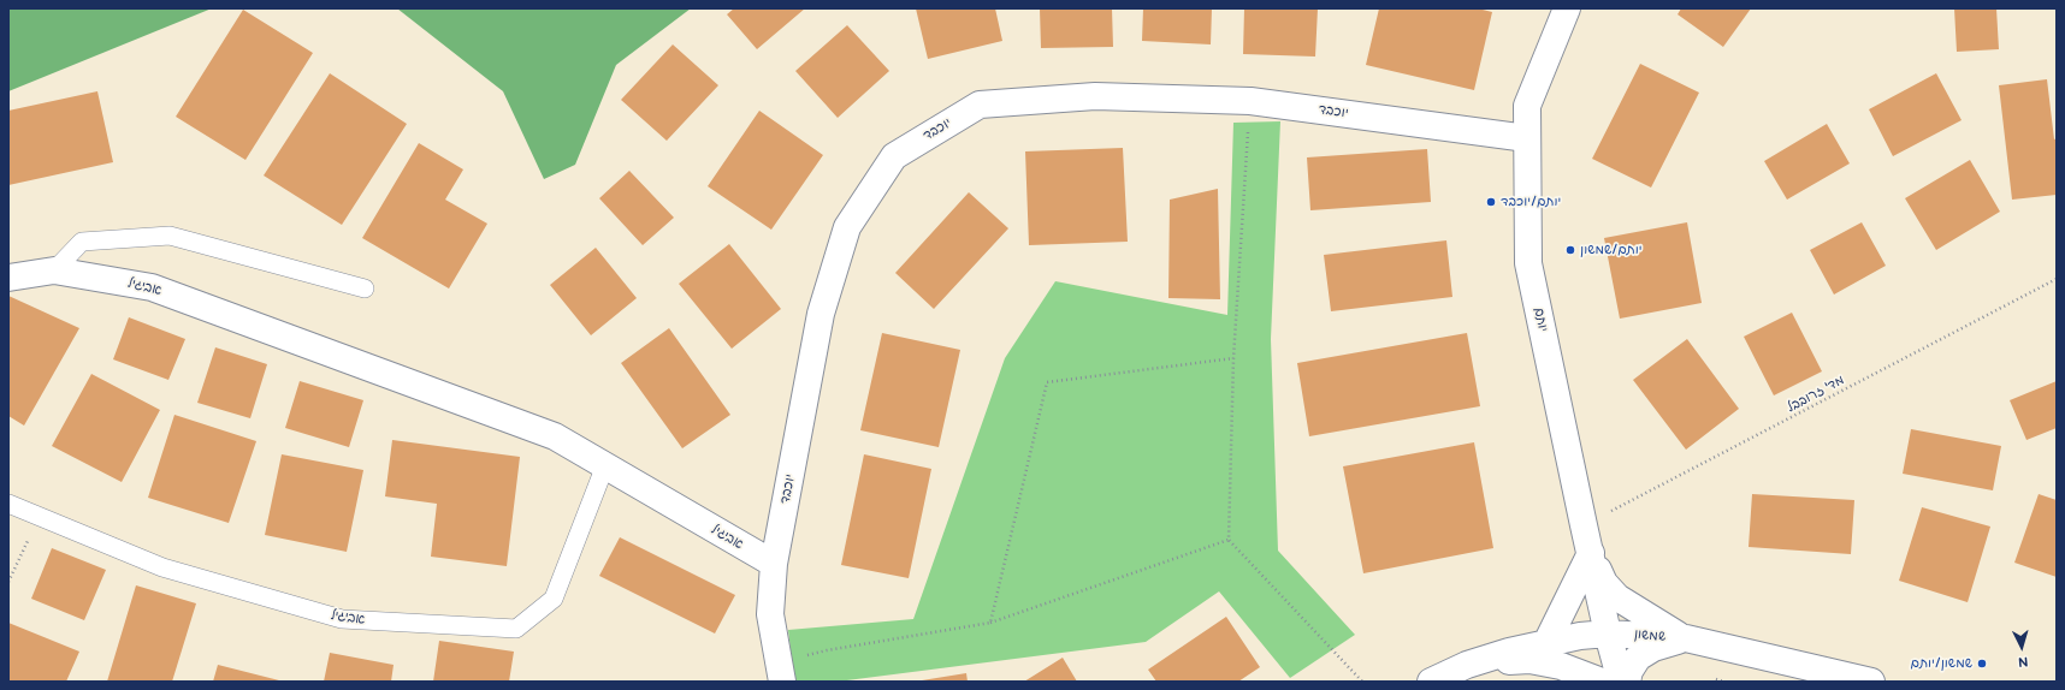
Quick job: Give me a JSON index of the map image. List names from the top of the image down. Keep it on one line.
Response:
{"streets":{"street":["יוכבד","אביגיל","יותם","שמשון"],"path":["מד' זרובבל"]},"crossings":[["יוכבד","אביגיל"],["יוכבד","יותם"],["יותם","מד' זרובבל"],["יותם","שמשון"]],"places":["יותם/יוכבד","יותם/שמשון","שמשון/יותם"],"north":"bottom"}
